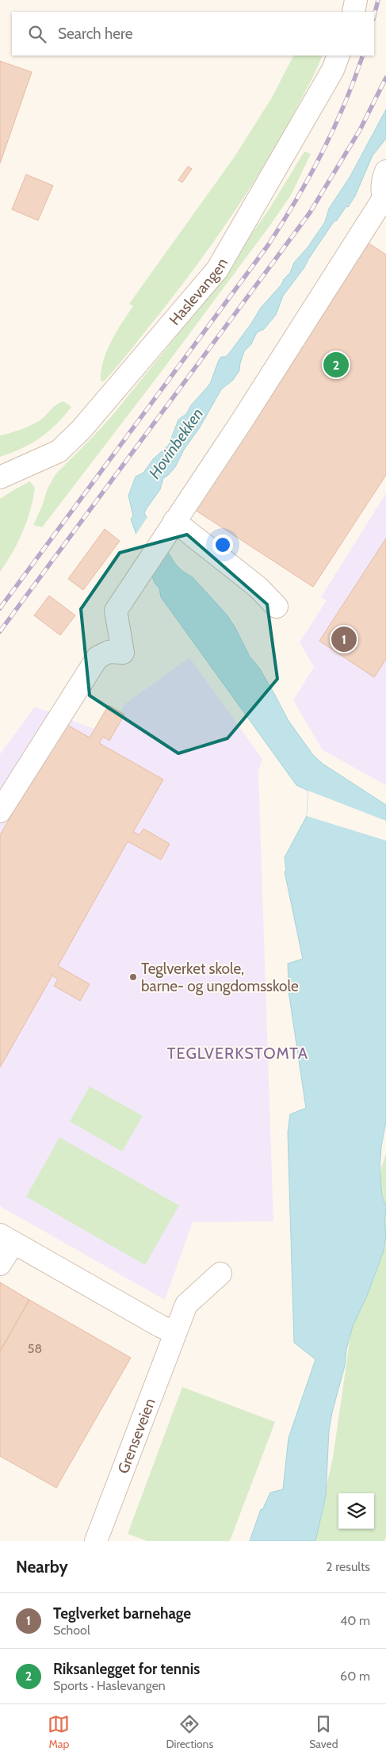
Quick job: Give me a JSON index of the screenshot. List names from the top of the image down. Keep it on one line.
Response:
{"streets":{"street":["Haslevangen","Grenseveien"]},"districts":["TEGLVERKSTOMTA"],"water":["Hovinbekken"],"places":["Teglverket skole, barne- og ungdomsskole"],"house_numbers":["58"],"page":{"search":"Search here","pins":["2","1"],"heading":["Nearby","2 results"],"list":[{"mark":"1","name":"Teglverket barnehage","note":"School","value":"40 m"},{"mark":"2","name":"Riksanlegget for tennis","note":"Sports · Haslevangen","value":"60 m"}],"nav":["Map","Directions","Saved"]}}
